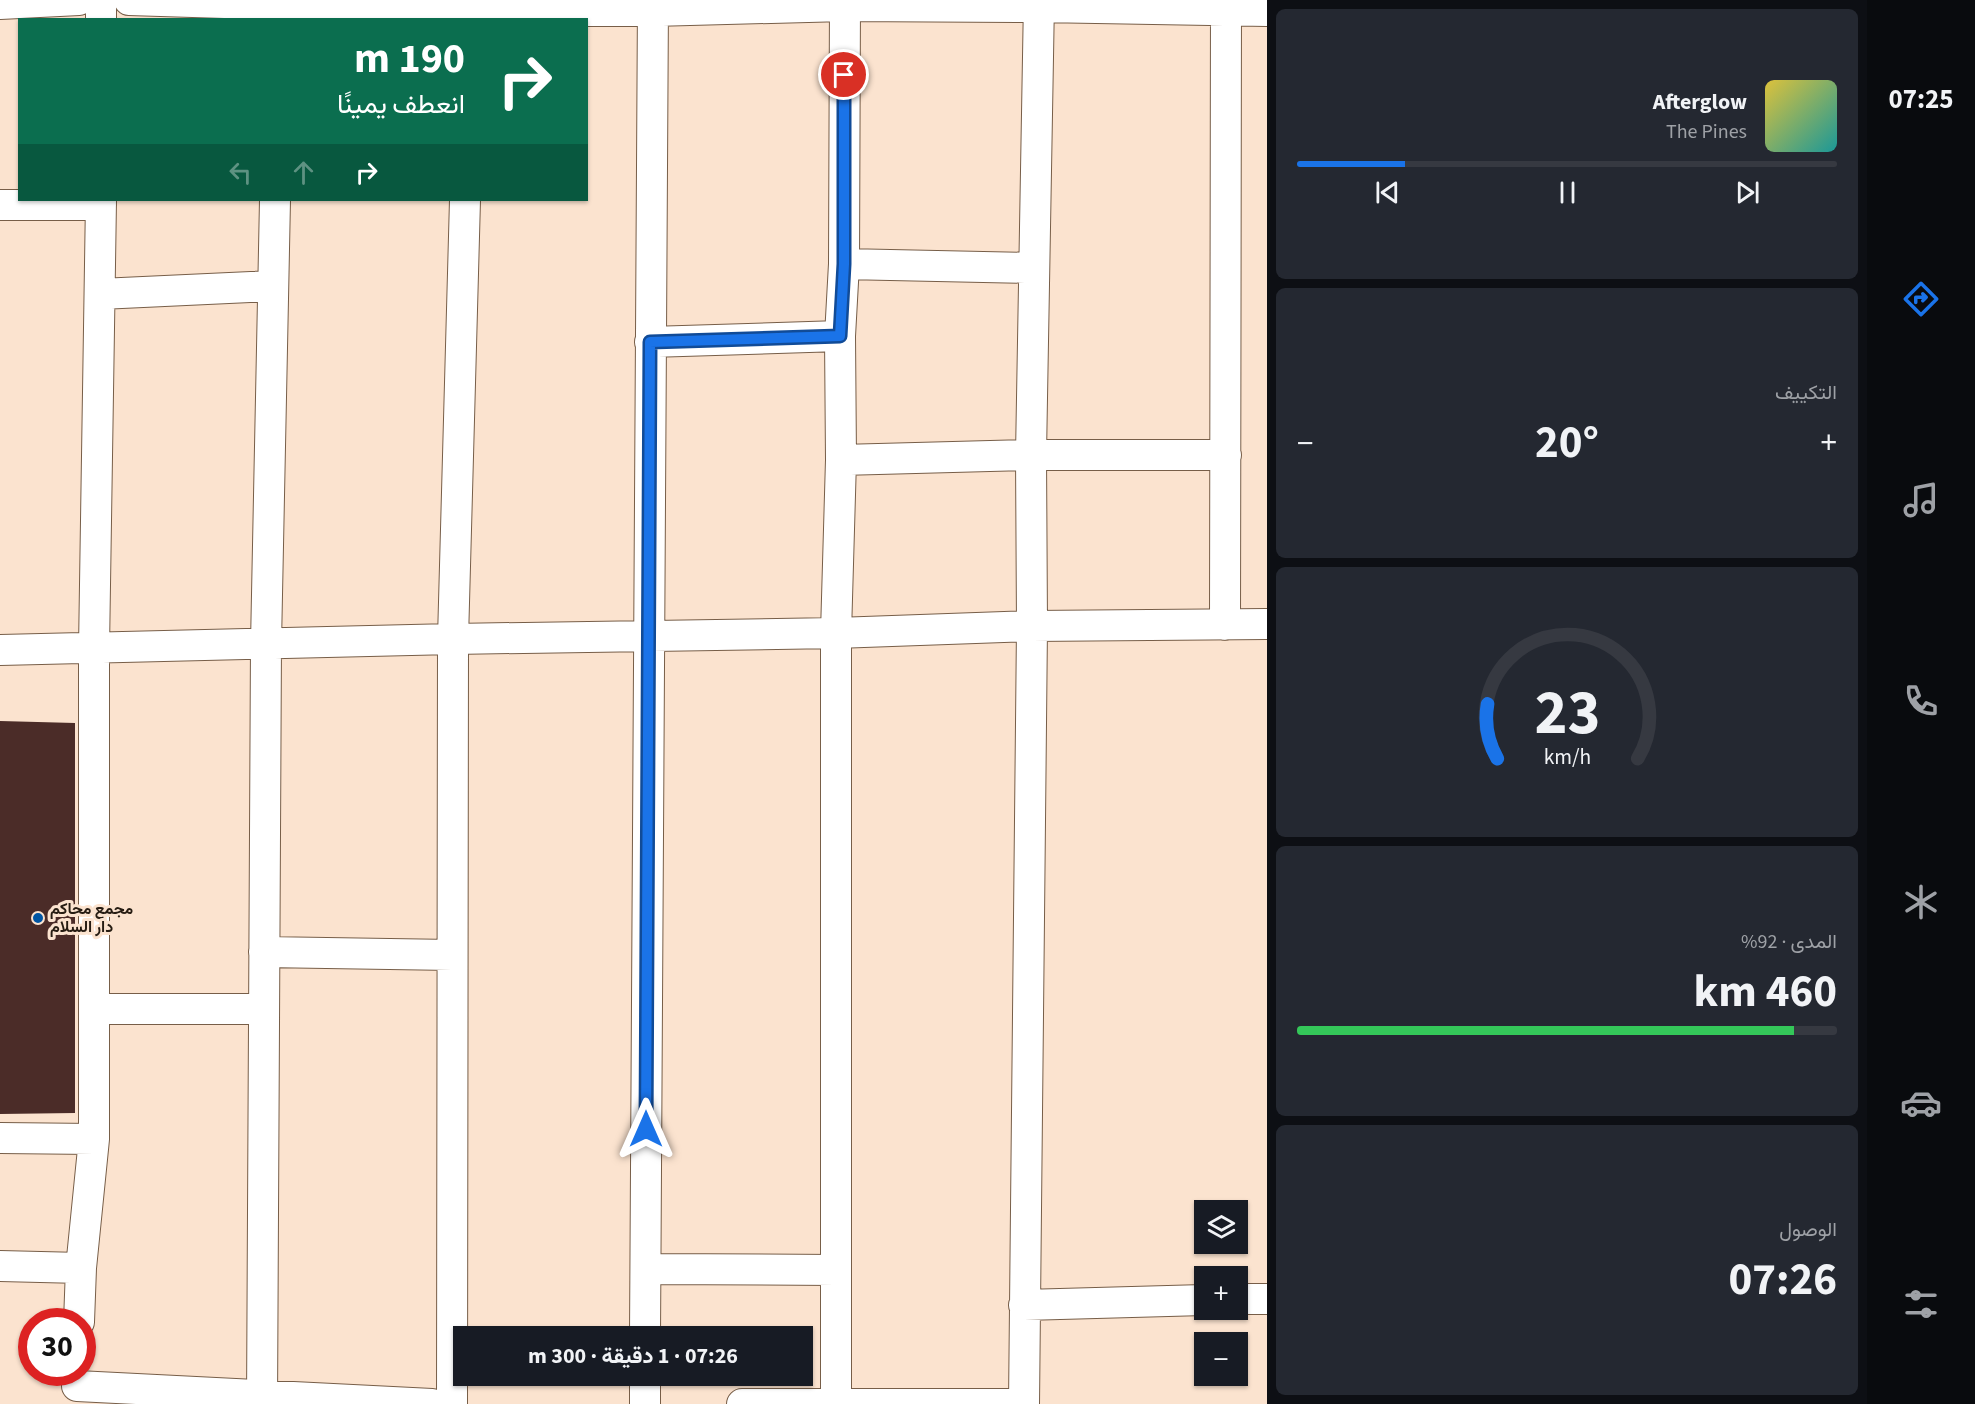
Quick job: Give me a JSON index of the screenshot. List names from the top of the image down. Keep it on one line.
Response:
{"places":["مجمع محاكم دار السلام"],"page":{"tabs":"07:25","turn":["190 m","انعطف يمينًا"],"song":["Afterglow","The Pines"],"tile":["التكييف",["المدى · 92%","460 km"],["الوصول","07:26"]],"heat":["−","20°","+"],"map_buttons":["+","−"],"limit":"30","trip":"07:26 · 1 دقيقة · 300 m","gauge":["23","km/h"]}}
